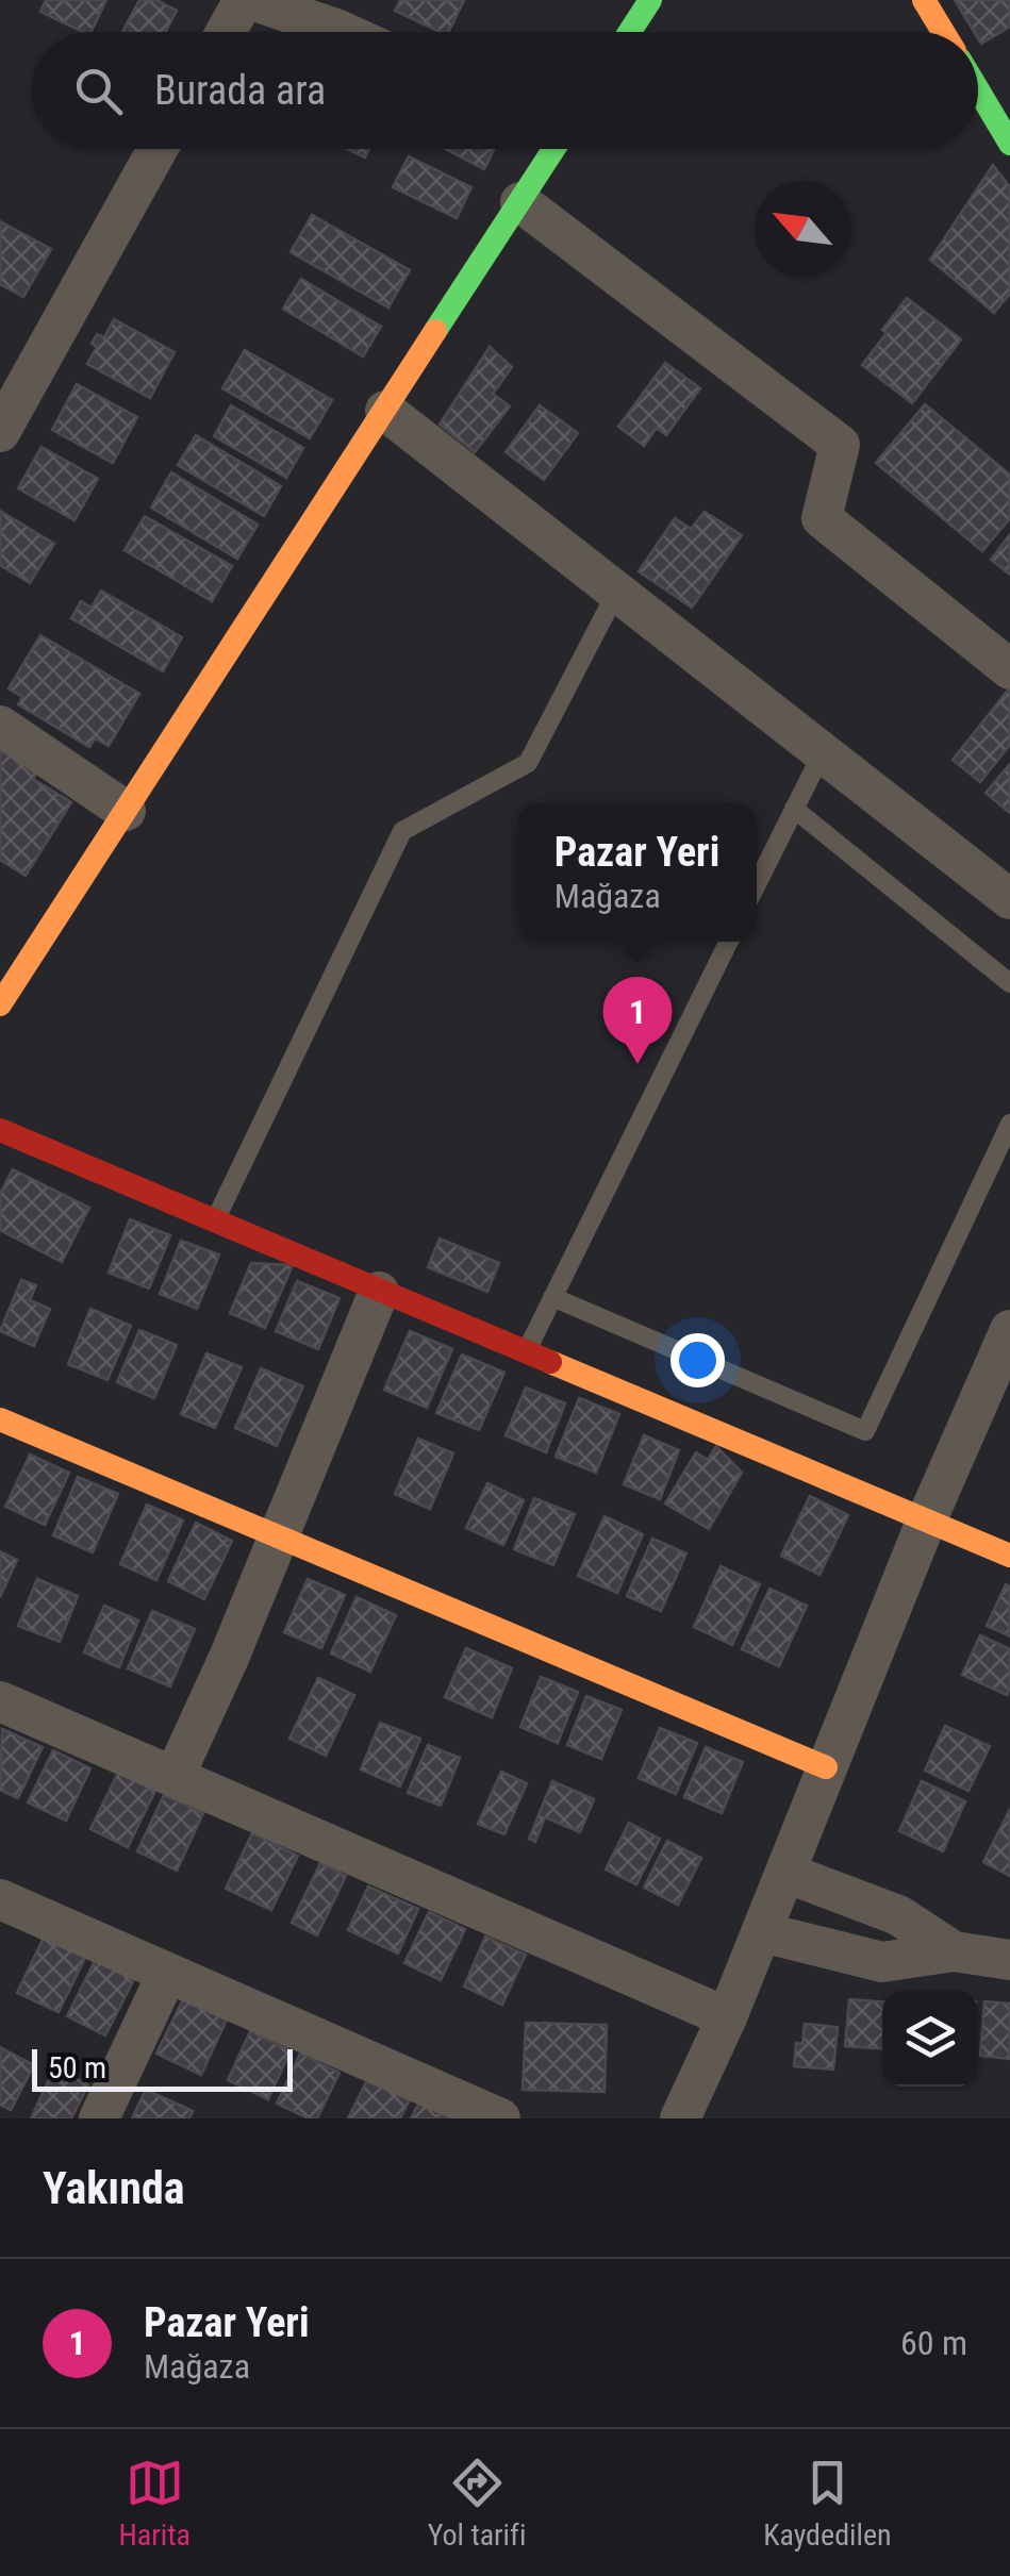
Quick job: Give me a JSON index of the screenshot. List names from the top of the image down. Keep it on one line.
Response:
{"scale_bar":"50 m","north":"top left","page":{"search":"Burada ara","popup":["Pazar Yeri","Mağaza"],"pins":"1","scale":"50 m","heading":"Yakında","list":[{"mark":"1","name":"Pazar Yeri","note":"Mağaza","value":"60 m"}],"nav":["Harita","Yol tarifi","Kaydedilen"]}}
